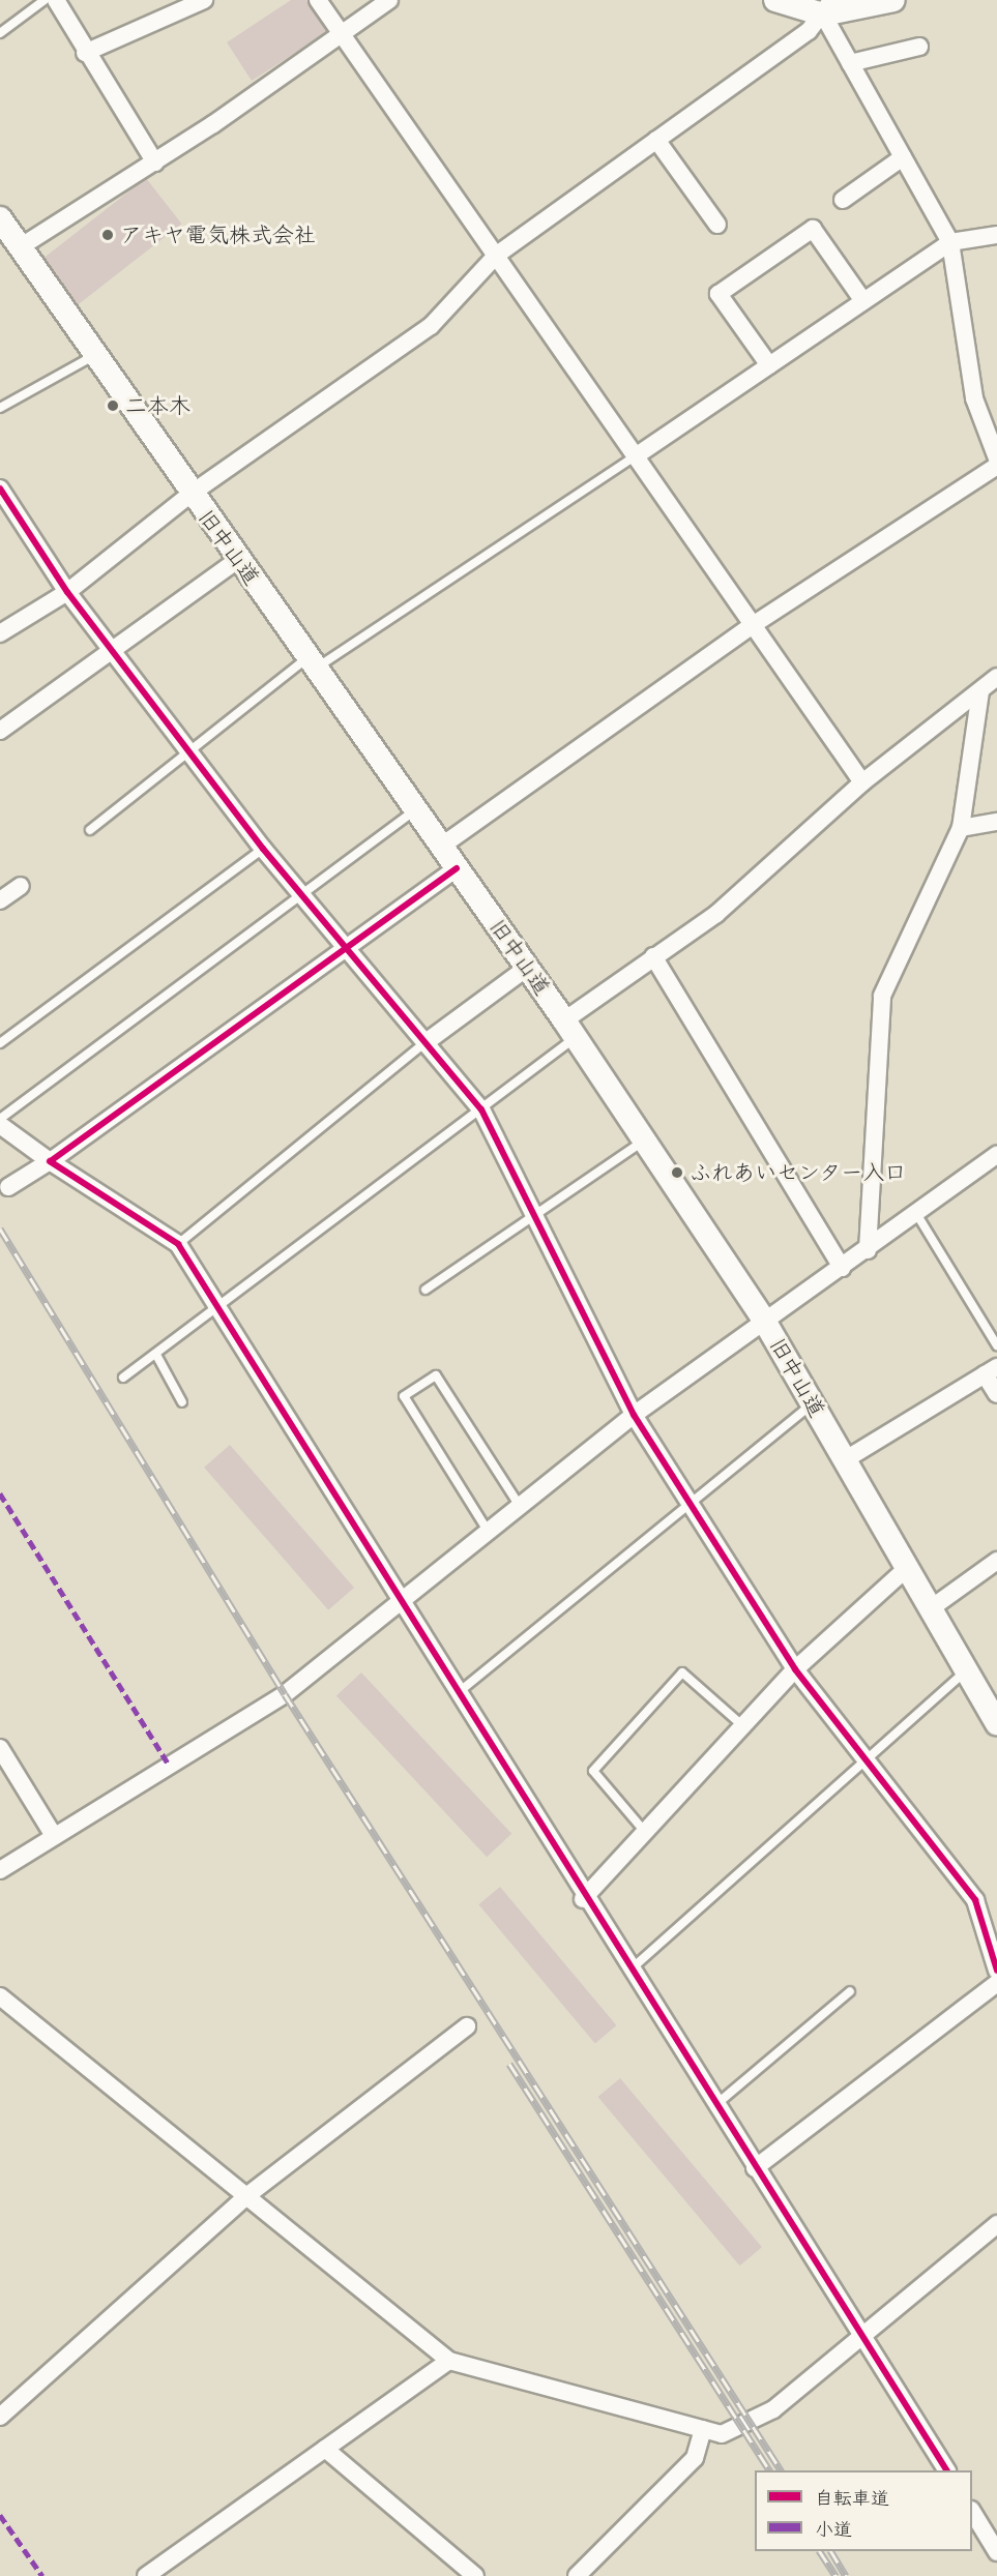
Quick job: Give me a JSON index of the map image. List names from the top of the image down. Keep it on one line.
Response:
{"streets":{"main road":["旧中山道"]},"places":["アキヤ電気株式会社","二本木","ふれあいセンター入口"],"legend":["自転車道","小道"]}
